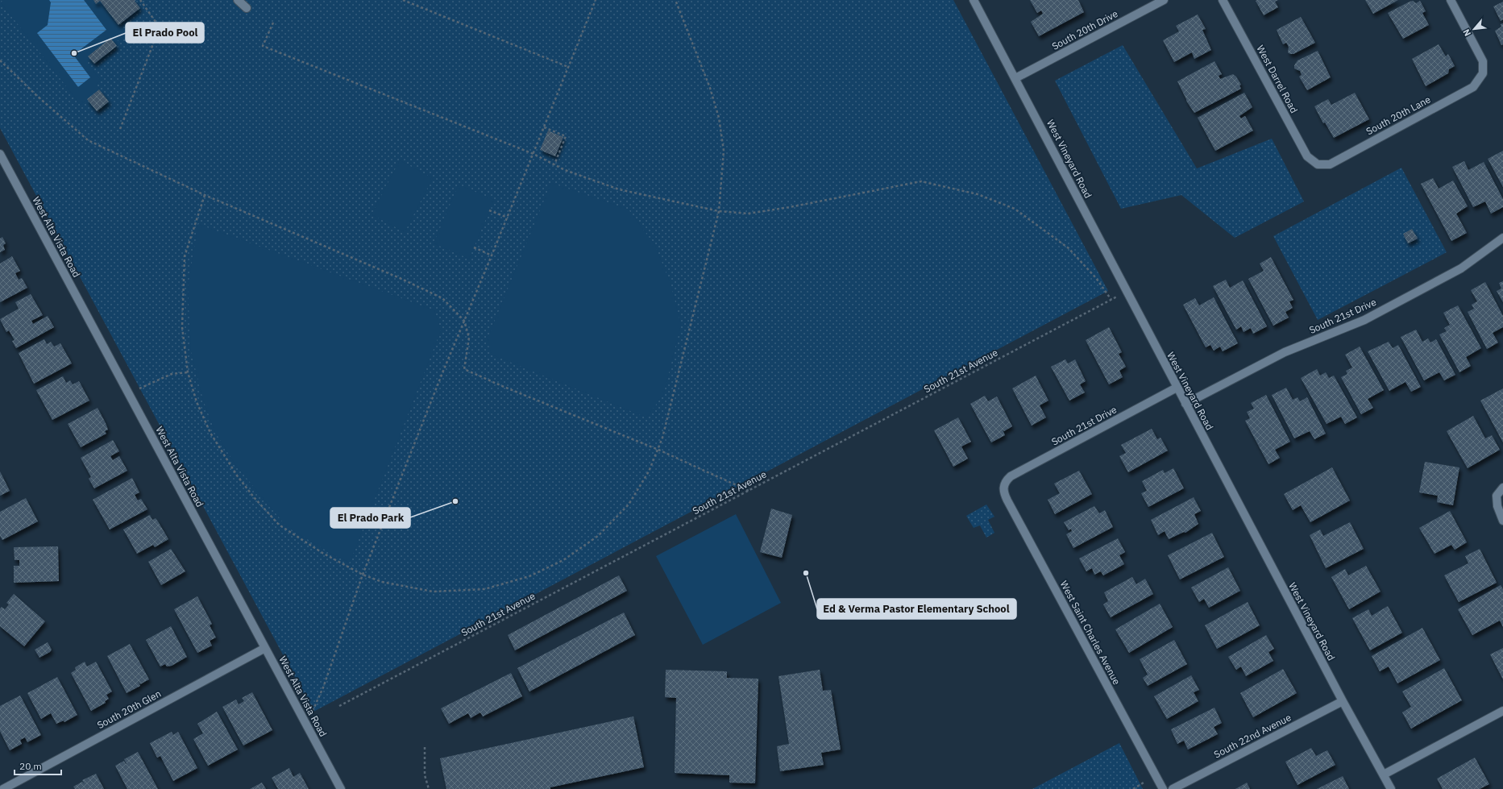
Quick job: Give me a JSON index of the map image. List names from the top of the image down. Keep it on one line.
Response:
{"streets":{"street":["South 20th Drive","West Darrel Road","South 20th Lane","West Vineyard Road","West Alta Vista Road","South 21st Drive","West Saint Charles Avenue","South 20th Glen","South 22nd Avenue"],"path":["South 21st Avenue"]},"crossings":[["South 20th Drive","West Vineyard Road"],["West Darrel Road","South 20th Lane"],["West Vineyard Road","South 21st Drive"],["West Vineyard Road","South 21st Avenue"],["West Vineyard Road","South 22nd Avenue"],["West Alta Vista Road","South 20th Glen"],["South 21st Drive","West Saint Charles Avenue"]],"places":["El Prado Pool","El Prado Park","Ed & Verma Pastor Elementary School"],"scale_bar":"20 m","north":"bottom left"}
